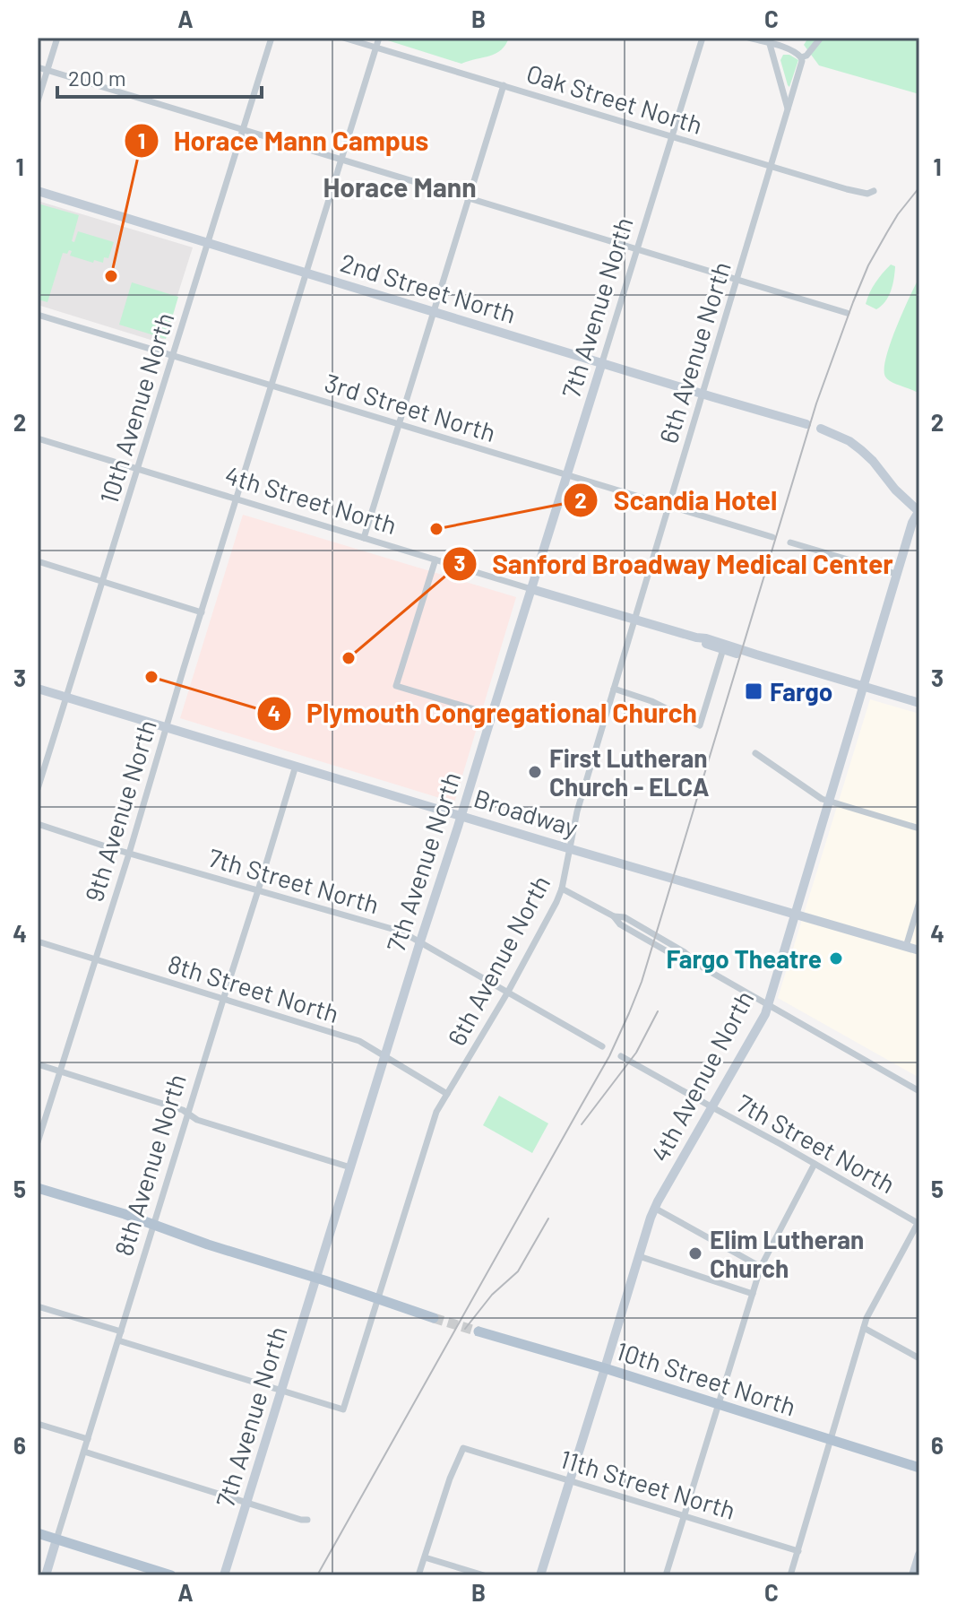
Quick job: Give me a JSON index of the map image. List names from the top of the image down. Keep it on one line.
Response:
{"streets":{"main road":["10th Street North"],"street":["Oak Street North","2nd Street North","7th Avenue North","6th Avenue North","3rd Street North","10th Avenue North","4th Street North","9th Avenue North","Broadway","7th Street North","8th Street North","4th Avenue North","8th Avenue North","11th Street North"]},"crossings":[["Oak Street North","7th Avenue North"],["Oak Street North","6th Avenue North"],["Oak Street North","9th Avenue North"],["2nd Street North","7th Avenue North"],["2nd Street North","6th Avenue North"],["2nd Street North","10th Avenue North"],["2nd Street North","9th Avenue North"],["7th Avenue North","6th Avenue North"],["7th Avenue North","3rd Street North"],["7th Avenue North","4th Street North"],["7th Avenue North","Broadway"],["7th Avenue North","7th Street North"],["7th Avenue North","8th Street North"],["6th Avenue North","3rd Street North"],["6th Avenue North","4th Street North"],["6th Avenue North","Broadway"],["6th Avenue North","7th Street North"],["6th Avenue North","8th Street North"],["3rd Street North","10th Avenue North"],["3rd Street North","9th Avenue North"],["10th Avenue North","4th Street North"],["10th Avenue North","Broadway"],["4th Street North","9th Avenue North"],["4th Street North","4th Avenue North"],["9th Avenue North","Broadway"],["9th Avenue North","7th Street North"],["9th Avenue North","8th Street North"],["Broadway","4th Avenue North"],["Broadway","8th Avenue North"],["7th Street North","4th Avenue North"],["7th Street North","8th Avenue North"],["8th Street North","8th Avenue North"],["4th Avenue North","10th Street North"],["4th Avenue North","11th Street North"]],"districts":["Horace Mann"],"places":{"other":["Horace Mann Campus","Scandia Hotel","Sanford Broadway Medical Center","Plymouth Congregational Church","First Lutheran Church - ELCA","Fargo Theatre","Elim Lutheran Church"],"transit":["Fargo"]},"scale_bar":"200 m","grid":{"columns":["A","B","C"],"rows":["1","2","3","4","5","6"]}}
